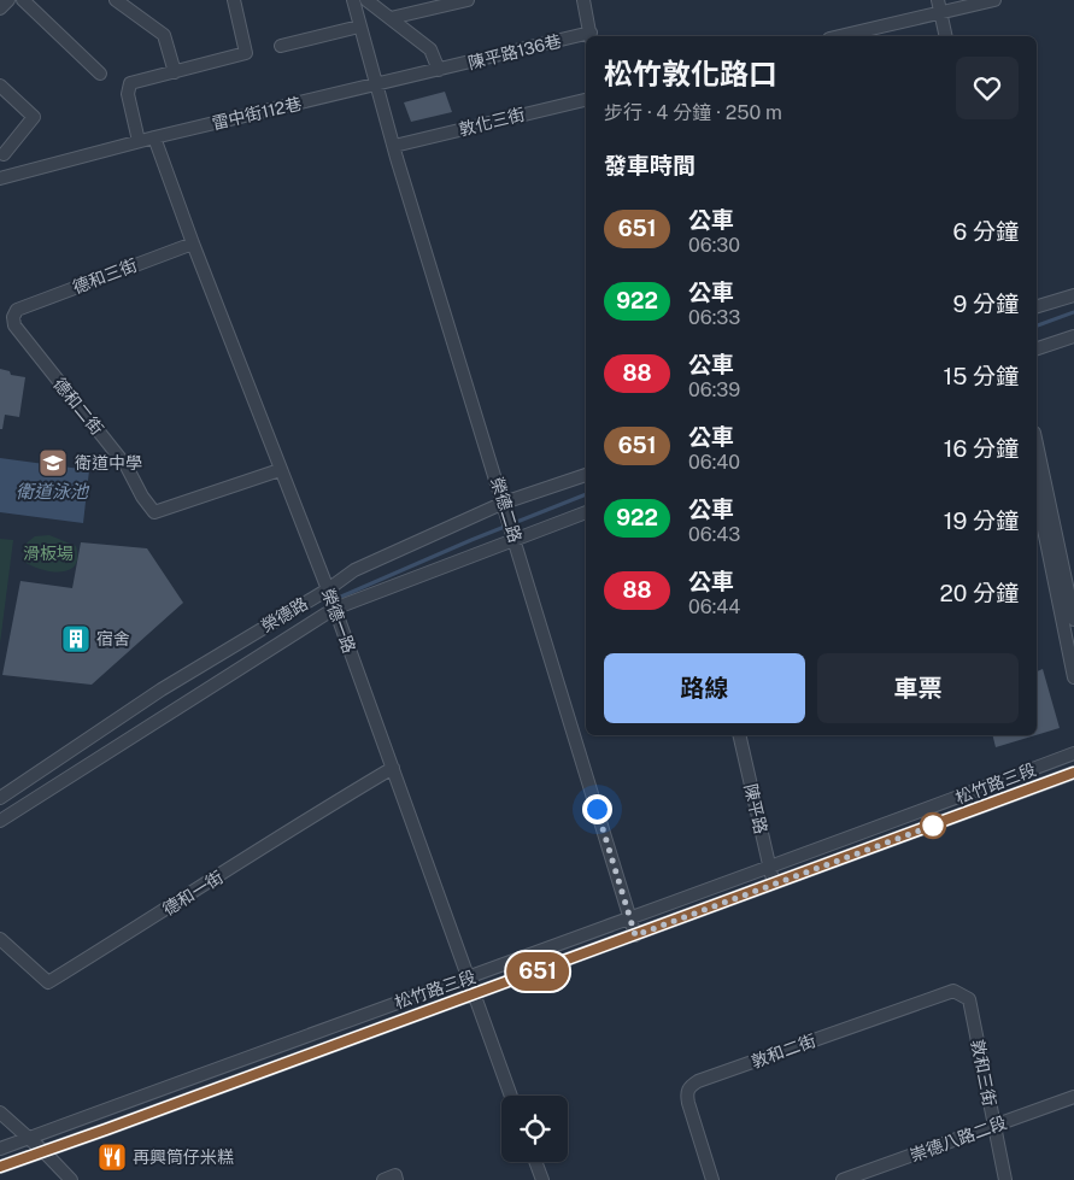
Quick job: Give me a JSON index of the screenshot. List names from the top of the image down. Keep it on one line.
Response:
{"streets":{"street":["陳平路136巷","雷中街112巷","敦化三街","德和三街","德和二街","榮德二路","榮德路","榮德一路","松竹路三段","陳平路","德和一街","敦和二街","敦和三街","崇德八路二段"]},"crossings":[["陳平路136巷","雷中街112巷"],["雷中街112巷","榮德二路"],["雷中街112巷","榮德一路"],["敦化三街","榮德二路"],["德和三街","德和二街"],["德和三街","榮德一路"],["德和二街","榮德一路"],["榮德二路","榮德路"],["榮德二路","松竹路三段"],["榮德路","榮德一路"],["榮德一路","松竹路三段"],["榮德一路","德和一街"],["松竹路三段","陳平路"],["敦和二街","敦和三街"],["敦和三街","崇德八路二段"]],"water":["衛道泳池"],"parks":["滑板場"],"places":{"school or university":["衛道中學"],"building":["宿舍"],"restaurant":["再興筒仔米糕"]},"lines":["bus line 651"],"page":{"on_map":"651","heading":[["松竹敦化路口","步行 · 4 分鐘 · 250 m"],"發車時間"],"list":[{"mark":"651","name":"公車","note":"06:30","value":"6 分鐘"},{"mark":"922","name":"公車","note":"06:33","value":"9 分鐘"},{"mark":"88","name":"公車","note":"06:39","value":"15 分鐘"},{"mark":"651","name":"公車","note":"06:40","value":"16 分鐘"},{"mark":"922","name":"公車","note":"06:43","value":"19 分鐘"},{"mark":"88","name":"公車","note":"06:44","value":"20 分鐘"}],"buttons":["路線","車票"]}}
